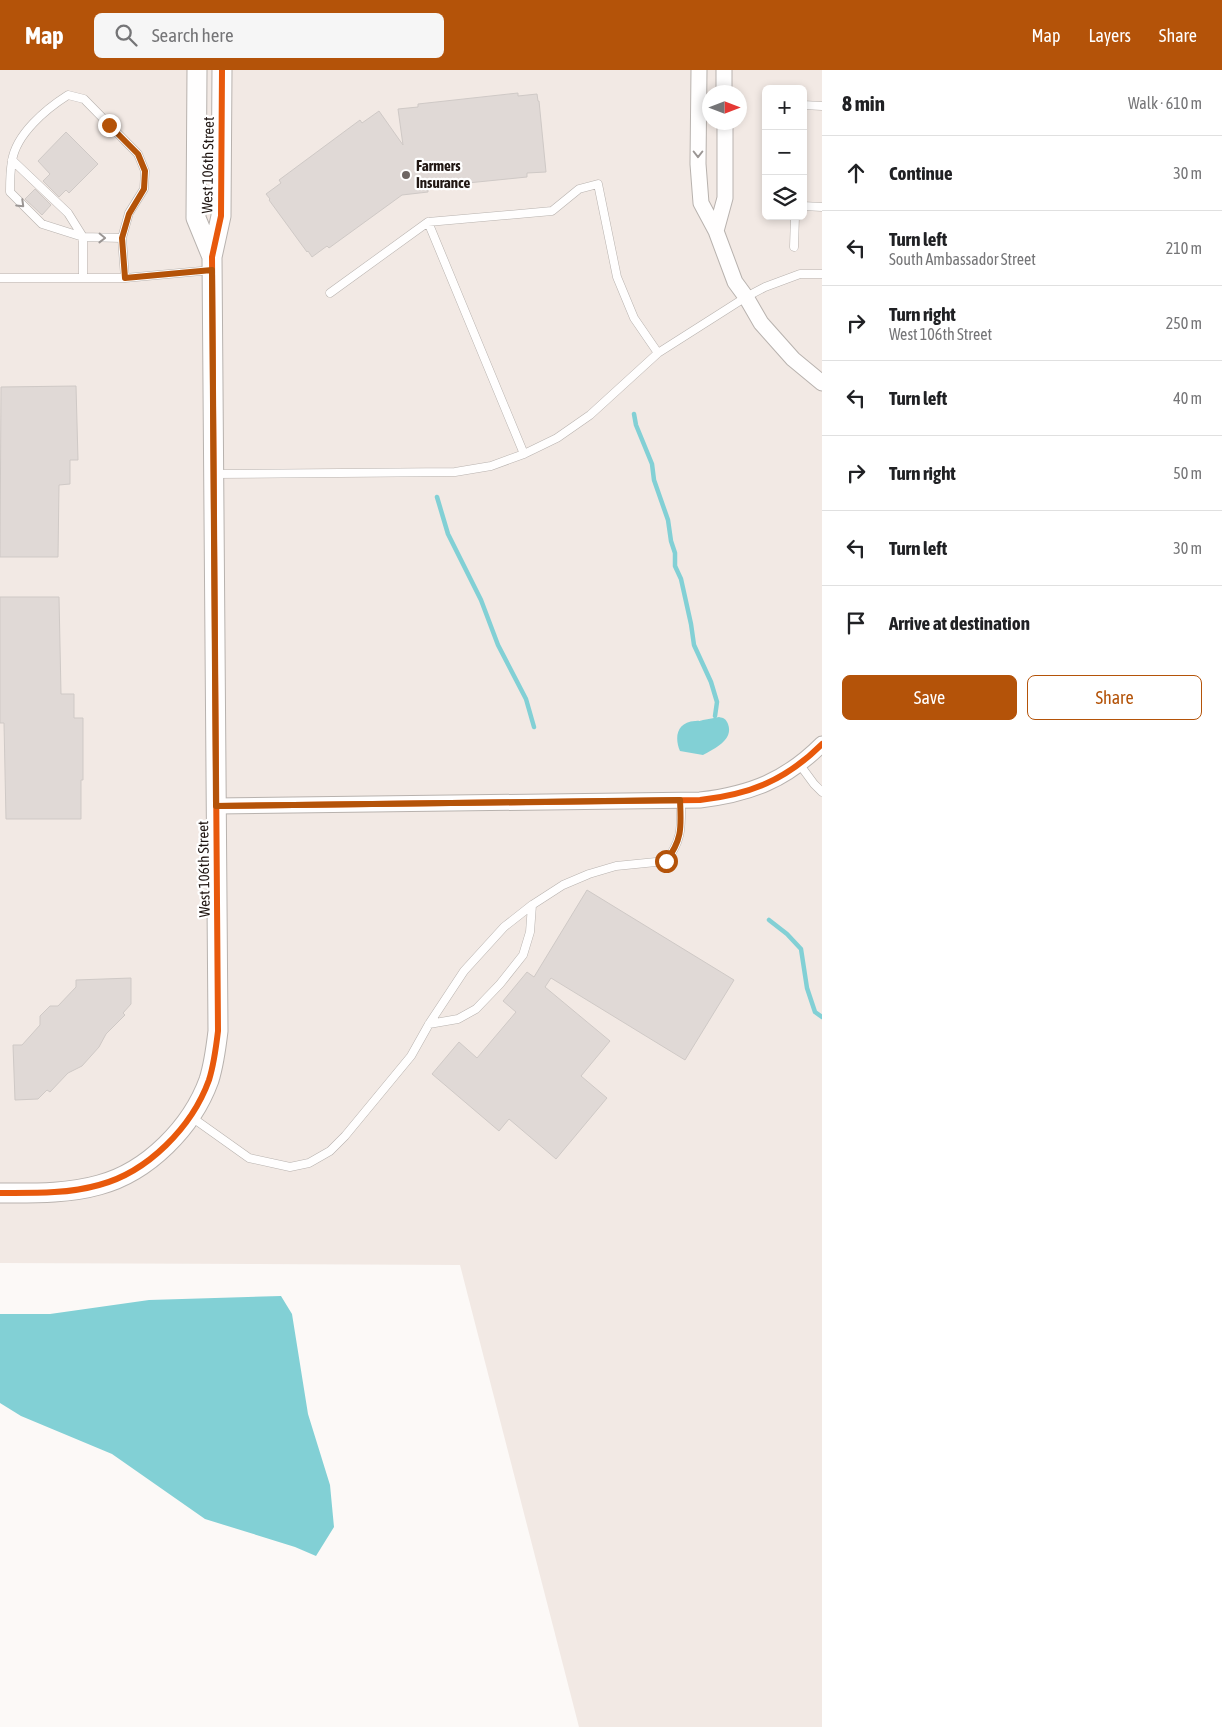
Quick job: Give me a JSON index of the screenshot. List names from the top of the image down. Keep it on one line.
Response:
{"streets":{"street":["West 106th Street"]},"places":["Farmers Insurance"],"north":"right","page":{"header":"Map","search":"Search here","nav":["Map","Layers","Share"],"heading":["8 min","Walk · 610 m"],"map_buttons":["+","−"],"list":[["Continue","30 m"],["Turn left","South Ambassador Street","210 m"],["Turn right","West 106th Street","250 m"],["Turn left","40 m"],["Turn right","50 m"],["Turn left","30 m"],"Arrive at destination"],"buttons":["Save","Share"]}}
